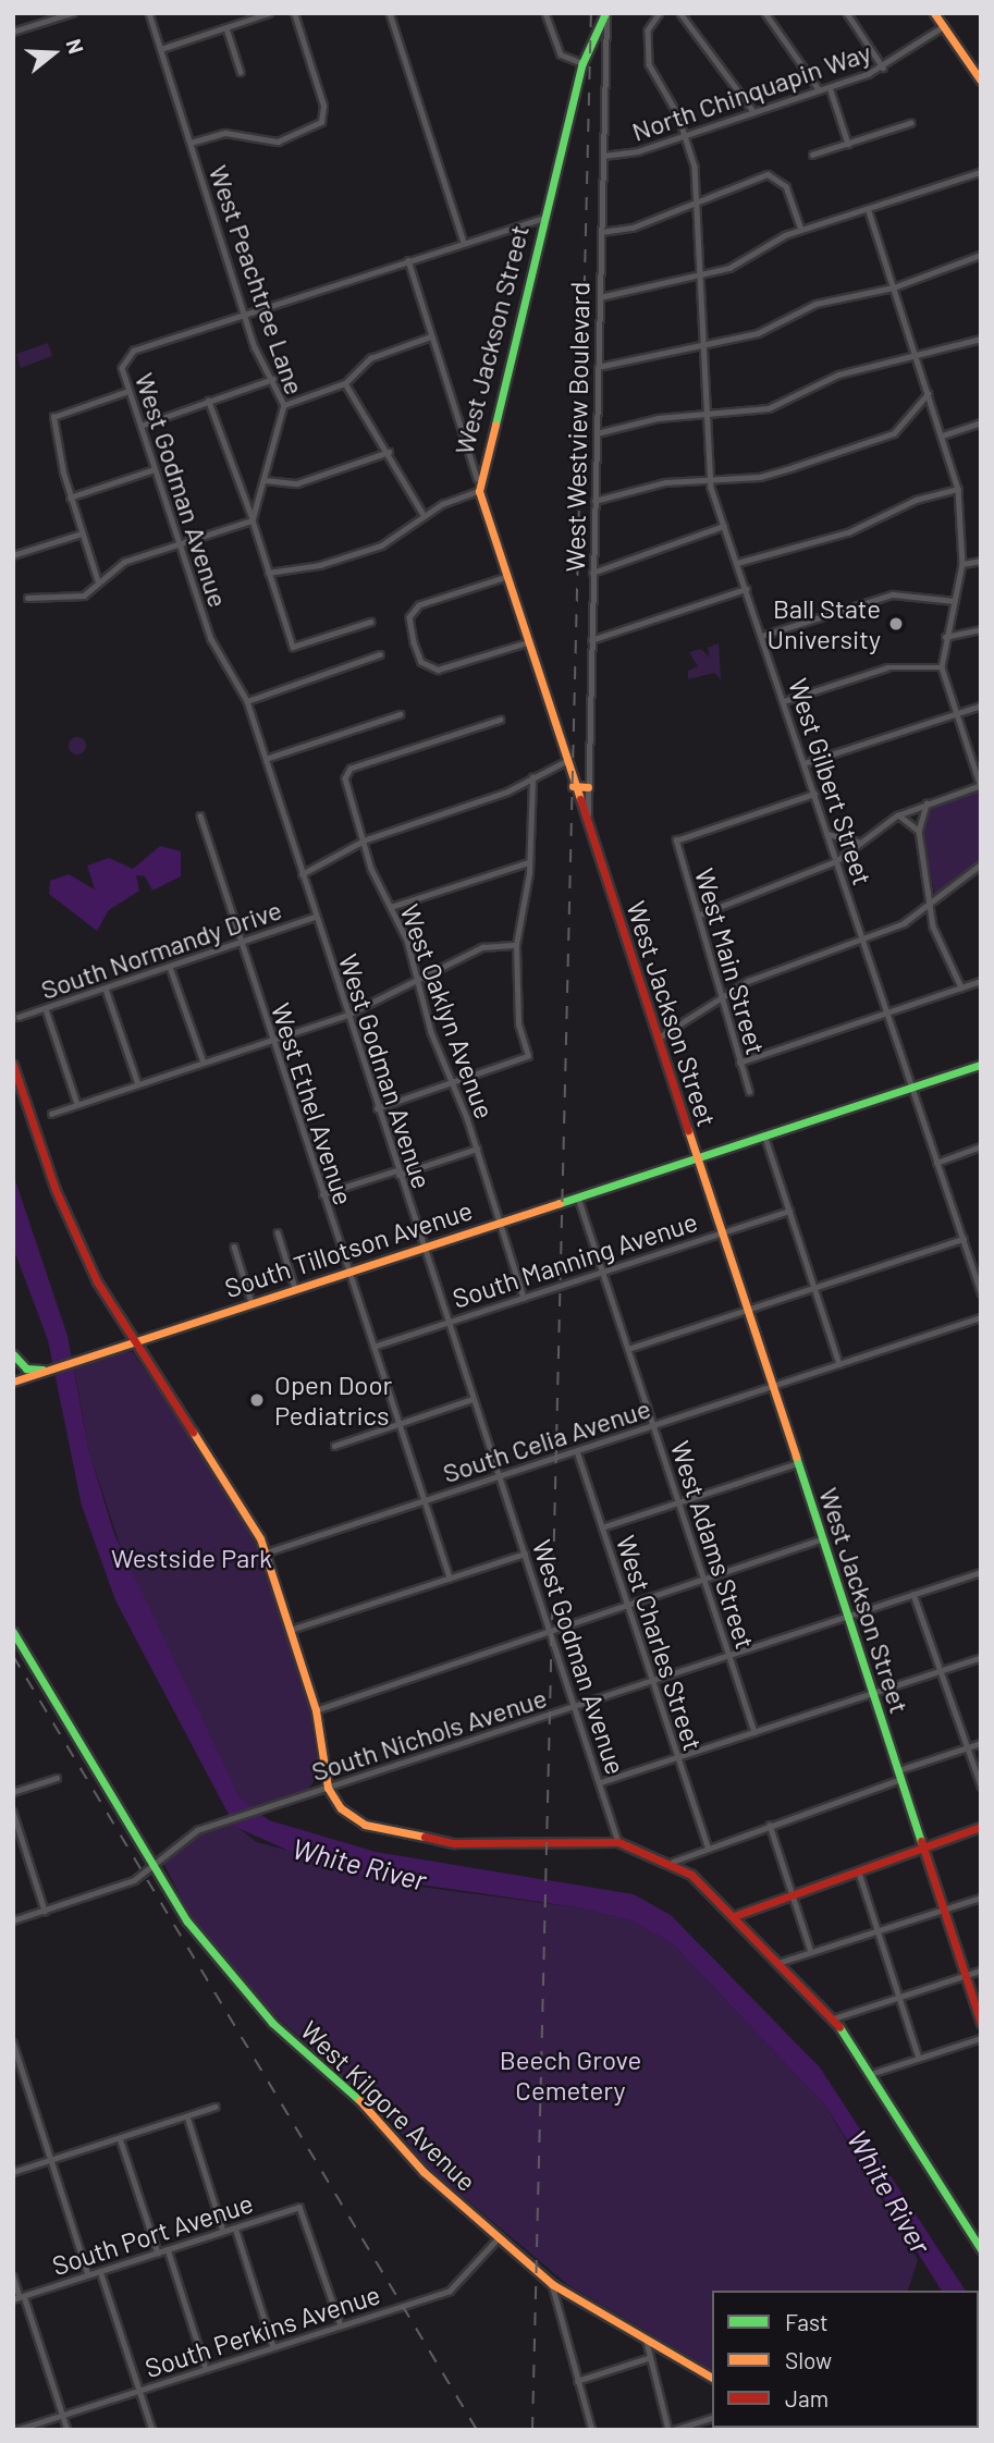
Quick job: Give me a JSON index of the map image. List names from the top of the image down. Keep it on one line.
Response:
{"streets":{"main road":["West Jackson Street","South Tillotson Avenue","West Kilgore Avenue"],"street":["North Chinquapin Way","West Peachtree Lane","West Westview Boulevard","West Godman Avenue","West Gilbert Street","South Normandy Drive","West Main Street","West Oaklyn Avenue","West Ethel Avenue","South Manning Avenue","South Celia Avenue","West Adams Street","West Charles Street","South Nichols Avenue","South Port Avenue","South Perkins Avenue"]},"crossings":[["North Chinquapin Way","West Westview Boulevard"],["North Chinquapin Way","West Gilbert Street"],["West Peachtree Lane","West Godman Avenue"],["West Jackson Street","West Westview Boulevard"],["West Jackson Street","South Normandy Drive"],["West Jackson Street","South Tillotson Avenue"],["West Jackson Street","South Manning Avenue"],["West Jackson Street","South Celia Avenue"],["West Jackson Street","South Nichols Avenue"],["West Godman Avenue","South Normandy Drive"],["West Godman Avenue","South Tillotson Avenue"],["West Godman Avenue","South Manning Avenue"],["West Godman Avenue","South Celia Avenue"],["West Godman Avenue","South Nichols Avenue"],["West Gilbert Street","West Main Street"],["West Gilbert Street","South Tillotson Avenue"],["South Normandy Drive","West Oaklyn Avenue"],["South Normandy Drive","West Ethel Avenue"],["West Oaklyn Avenue","South Tillotson Avenue"],["West Ethel Avenue","South Tillotson Avenue"],["West Ethel Avenue","South Manning Avenue"],["West Ethel Avenue","South Celia Avenue"],["South Tillotson Avenue","West Adams Street"],["South Manning Avenue","West Adams Street"],["South Celia Avenue","West Adams Street"],["South Celia Avenue","West Charles Street"],["West Adams Street","South Nichols Avenue"],["West Charles Street","South Nichols Avenue"],["South Nichols Avenue","West Kilgore Avenue"],["West Kilgore Avenue","South Perkins Avenue"],["South Port Avenue","South Perkins Avenue"]],"water":["White River"],"parks":["Westside Park","Beech Grove Cemetery"],"places":["Ball State University","Open Door Pediatrics"],"legend":["Fast","Slow","Jam"],"north":"right"}
